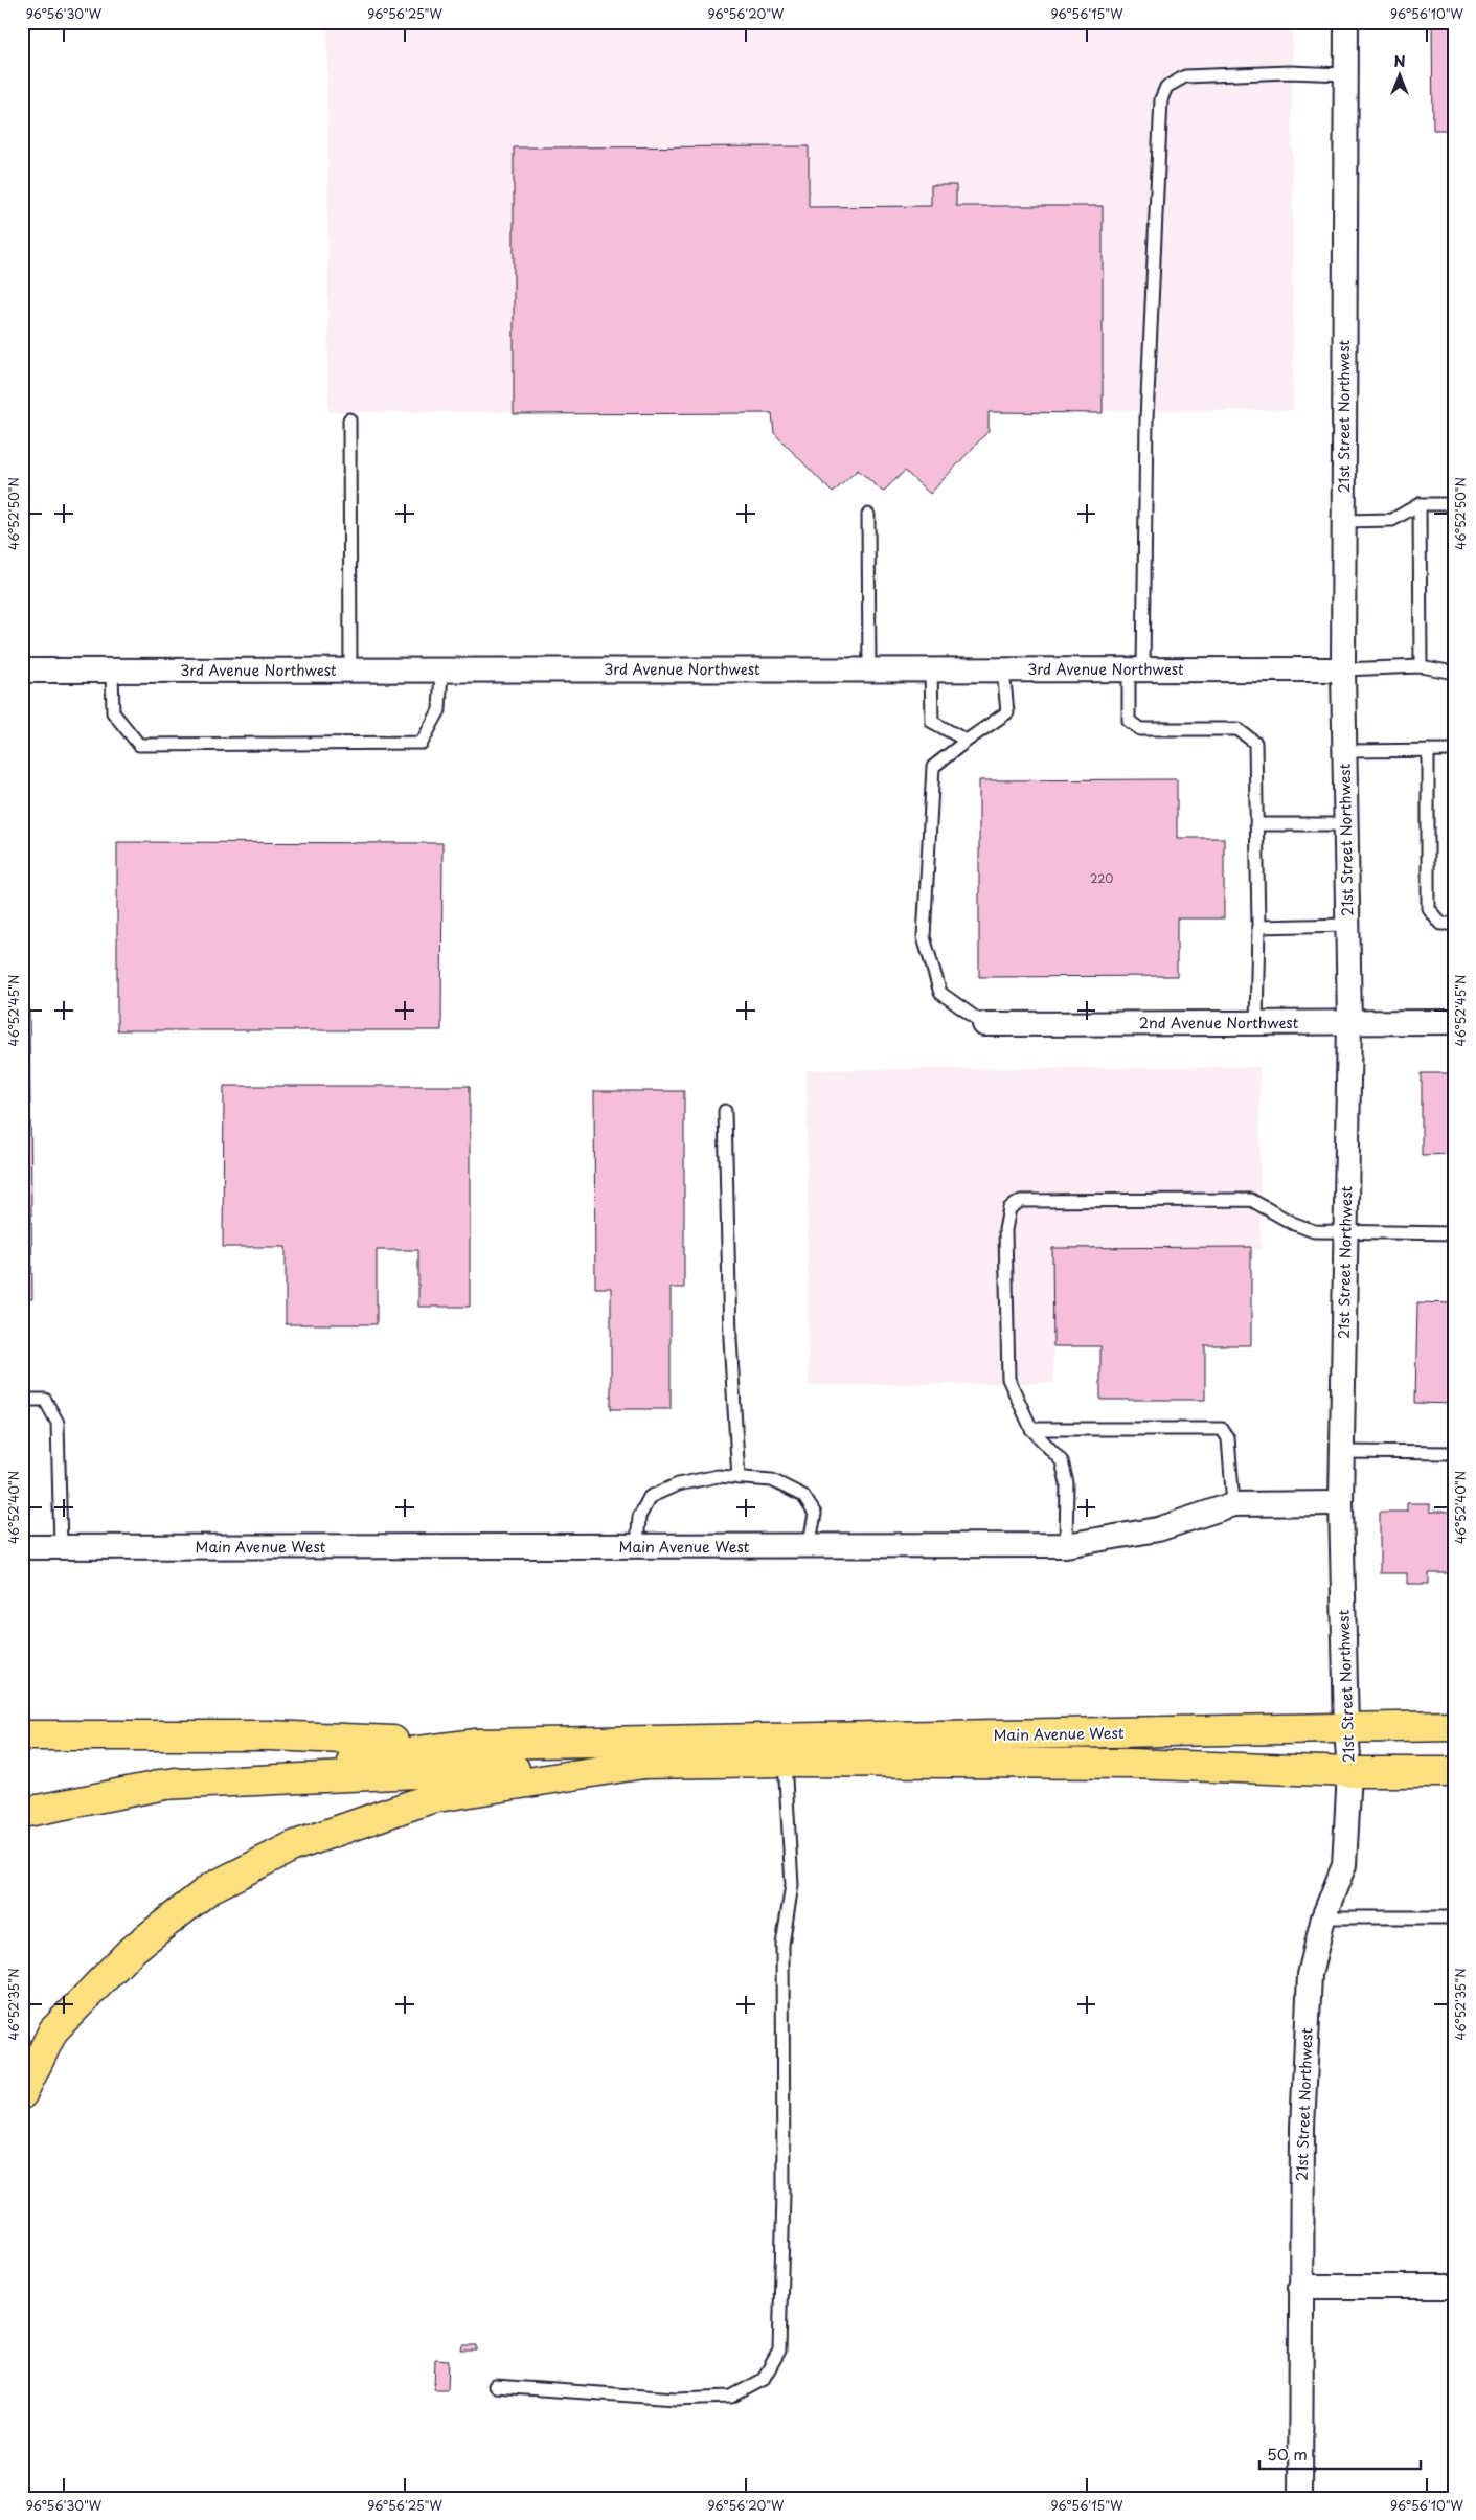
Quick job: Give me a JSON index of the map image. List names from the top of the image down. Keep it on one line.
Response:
{"streets":{"main road":["Main Avenue West"],"street":["21st Street Northwest","3rd Avenue Northwest","2nd Avenue Northwest"]},"crossings":[["21st Street Northwest","3rd Avenue Northwest"],["21st Street Northwest","2nd Avenue Northwest"],["21st Street Northwest","Main Avenue West"]],"house_numbers":["220"],"scale_bar":"50 m","north":"top","coordinates":["96°56'30\"W","96°56'25\"W","96°56'20\"W","96°56'15\"W","96°56'10\"W","46°52'50\"N","46°52'45\"N","46°52'40\"N","46°52'35\"N"]}
